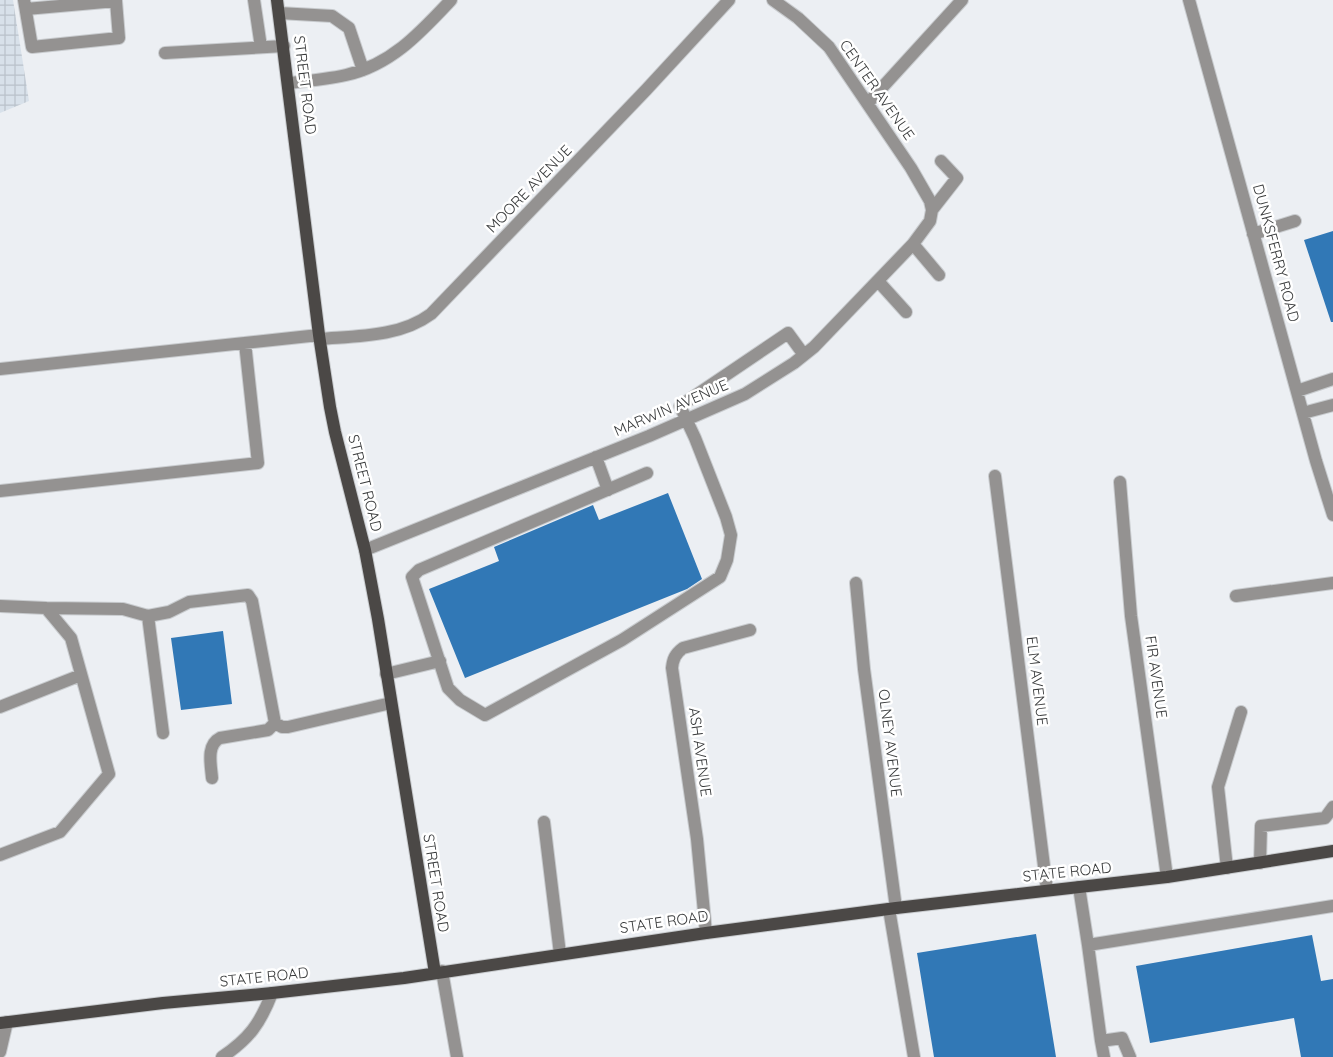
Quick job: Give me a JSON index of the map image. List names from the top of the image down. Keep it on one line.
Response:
{"streets":{"main road":["STREET ROAD","STATE ROAD"],"street":["CENTER AVENUE","MOORE AVENUE","DUNKSFERRY ROAD","MARWIN AVENUE","FIR AVENUE","ELM AVENUE","OLNEY AVENUE","ASH AVENUE"]},"crossings":[["STREET ROAD","MOORE AVENUE"],["STREET ROAD","MARWIN AVENUE"],["STREET ROAD","STATE ROAD"],["CENTER AVENUE","MARWIN AVENUE"],["FIR AVENUE","STATE ROAD"],["ELM AVENUE","STATE ROAD"],["OLNEY AVENUE","STATE ROAD"],["ASH AVENUE","STATE ROAD"]]}
